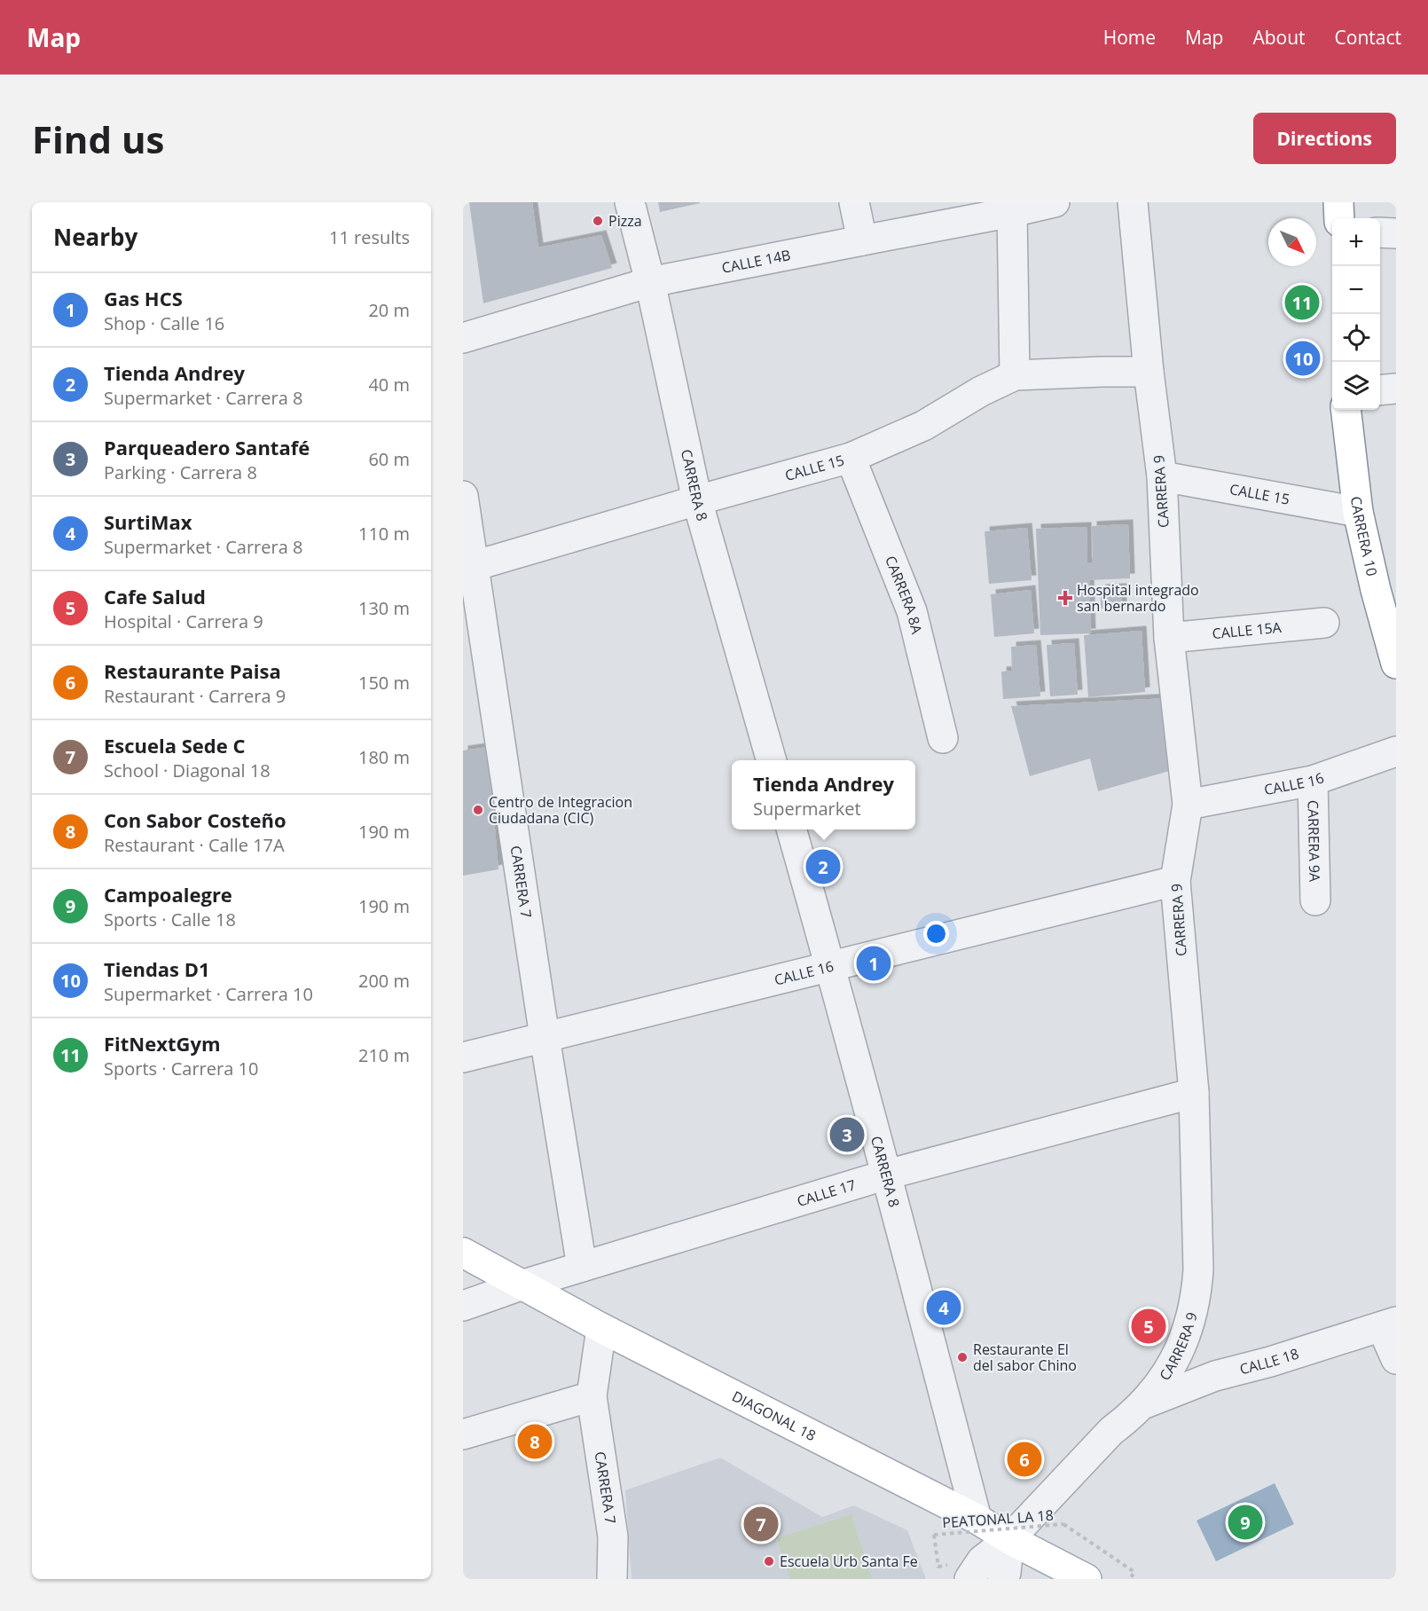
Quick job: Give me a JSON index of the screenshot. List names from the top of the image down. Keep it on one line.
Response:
{"streets":{"main road":["CARRERA 10","DIAGONAL 18"],"street":["CALLE 14B","CALLE 15","CARRERA 8","CARRERA 9","CARRERA 8A","CALLE 15A","CALLE 16","CARRERA 9A","CARRERA 7","CALLE 17","CALLE 18"],"path":["PEATONAL LA 18"]},"crossings":[["CALLE 14B","CARRERA 8"],["CALLE 15","CARRERA 8"],["CALLE 15","CARRERA 9"],["CALLE 15","CARRERA 10"],["CALLE 15","CARRERA 8A"],["CALLE 15","CARRERA 7"],["CARRERA 8","CALLE 16"],["CARRERA 8","CALLE 17"],["CARRERA 8","DIAGONAL 18"],["CARRERA 9","CALLE 15A"],["CARRERA 9","CALLE 16"],["CARRERA 9","CALLE 17"],["CARRERA 9","CALLE 18"],["CARRERA 9","DIAGONAL 18"],["CALLE 16","CARRERA 9A"],["CALLE 16","CARRERA 7"],["CARRERA 7","CALLE 17"],["CARRERA 7","DIAGONAL 18"],["CALLE 17","DIAGONAL 18"]],"places":{"other":["Pizza","Centro de Integracion Ciudadana (CIC)","Restaurante El del sabor Chino","Escuela Urb Santa Fe"],"health":["Hospital integrado san bernardo"]},"north":"bottom right","page":{"header":"Map","nav":["Home","Map","About","Contact"],"buttons":"Directions","title":"Find us","heading":["Nearby","11 results"],"map_buttons":["+","−"],"list":[{"mark":"1","name":"Gas HCS","note":"Shop · Calle 16","value":"20 m"},{"mark":"2","name":"Tienda Andrey","note":"Supermarket · Carrera 8","value":"40 m"},{"mark":"3","name":"Parqueadero Santafé","note":"Parking · Carrera 8","value":"60 m"},{"mark":"4","name":"SurtiMax","note":"Supermarket · Carrera 8","value":"110 m"},{"mark":"5","name":"Cafe Salud","note":"Hospital · Carrera 9","value":"130 m"},{"mark":"6","name":"Restaurante Paisa","note":"Restaurant · Carrera 9","value":"150 m"},{"mark":"7","name":"Escuela Sede C","note":"School · Diagonal 18","value":"180 m"},{"mark":"8","name":"Con Sabor Costeño","note":"Restaurant · Calle 17A","value":"190 m"},{"mark":"9","name":"Campoalegre","note":"Sports · Calle 18","value":"190 m"},{"mark":"10","name":"Tiendas D1","note":"Supermarket · Carrera 10","value":"200 m"},{"mark":"11","name":"FitNextGym","note":"Sports · Carrera 10","value":"210 m"}],"pins":["11","10","2","1","3","4","5","8","6","9","7"],"popup":["Tienda Andrey","Supermarket"]}}
